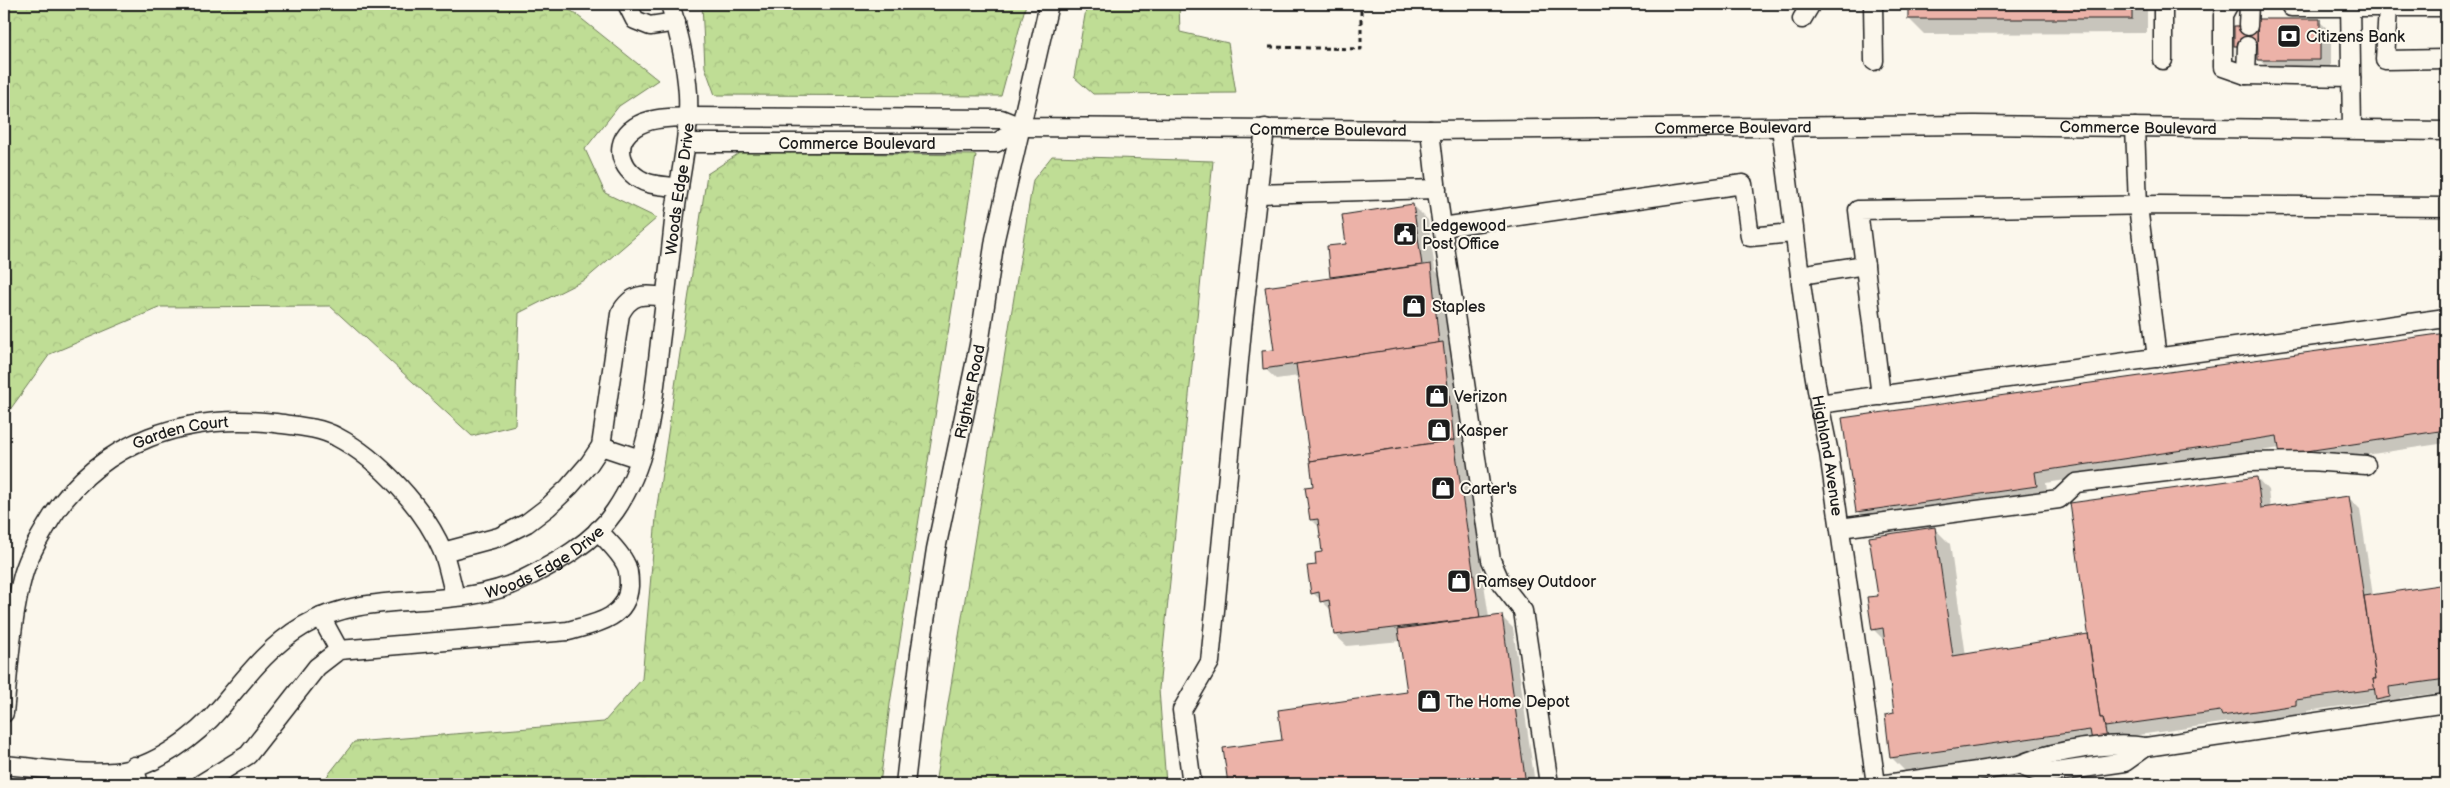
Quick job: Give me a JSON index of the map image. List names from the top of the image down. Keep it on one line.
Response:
{"streets":{"street":["Commerce Boulevard","Woods Edge Drive","Righter Road","Garden Court","Highland Avenue"]},"crossings":[["Commerce Boulevard","Woods Edge Drive"],["Commerce Boulevard","Righter Road"],["Commerce Boulevard","Highland Avenue"],["Woods Edge Drive","Garden Court"]],"places":{"bank":["Citizens Bank"],"public building":["Ledgewood Post Office"],"shop":["Staples","Verizon","Kasper","Carter's","Ramsey Outdoor","The Home Depot"]}}
